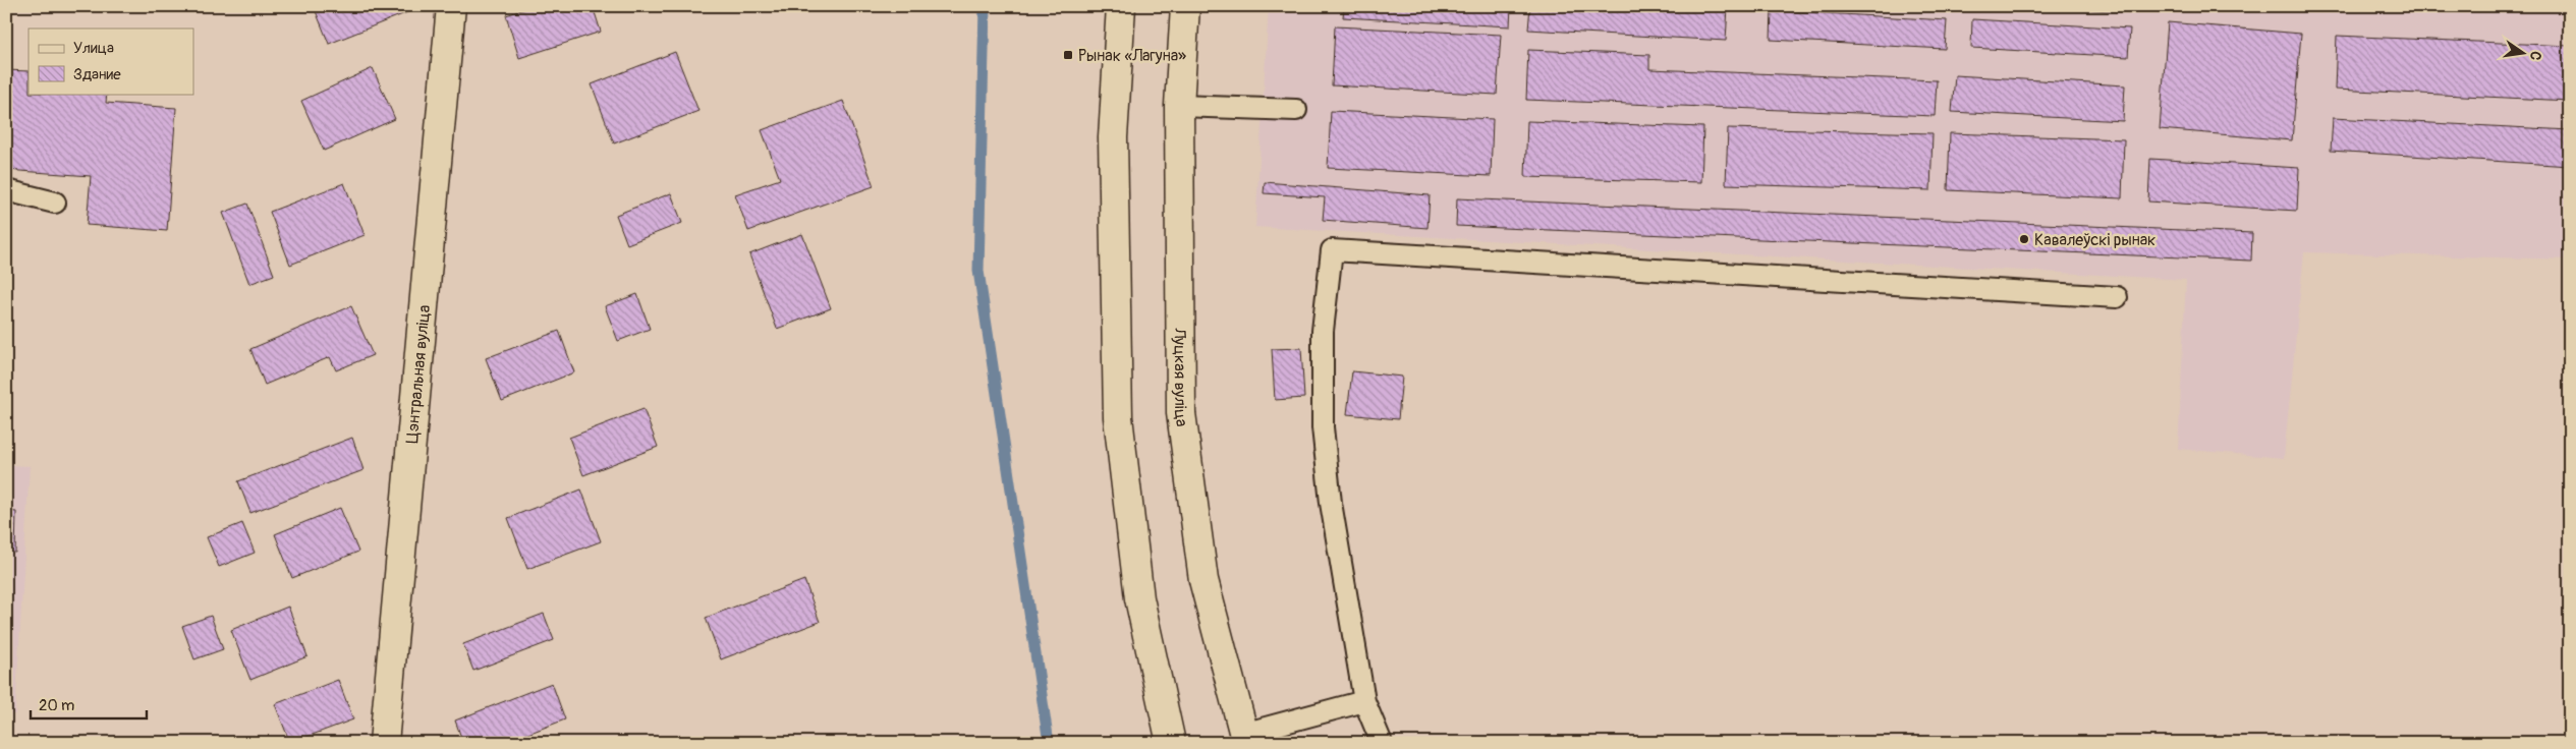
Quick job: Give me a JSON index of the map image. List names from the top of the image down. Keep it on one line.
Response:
{"streets":{"street":["Цэнтральная вуліца","Луцкая вуліца"]},"places":{"transit":["Рынак «Лагуна»"],"other":["Кавалеўскі рынак"]},"legend":["Улица","Здание"],"scale_bar":"20 m","north":"right"}
